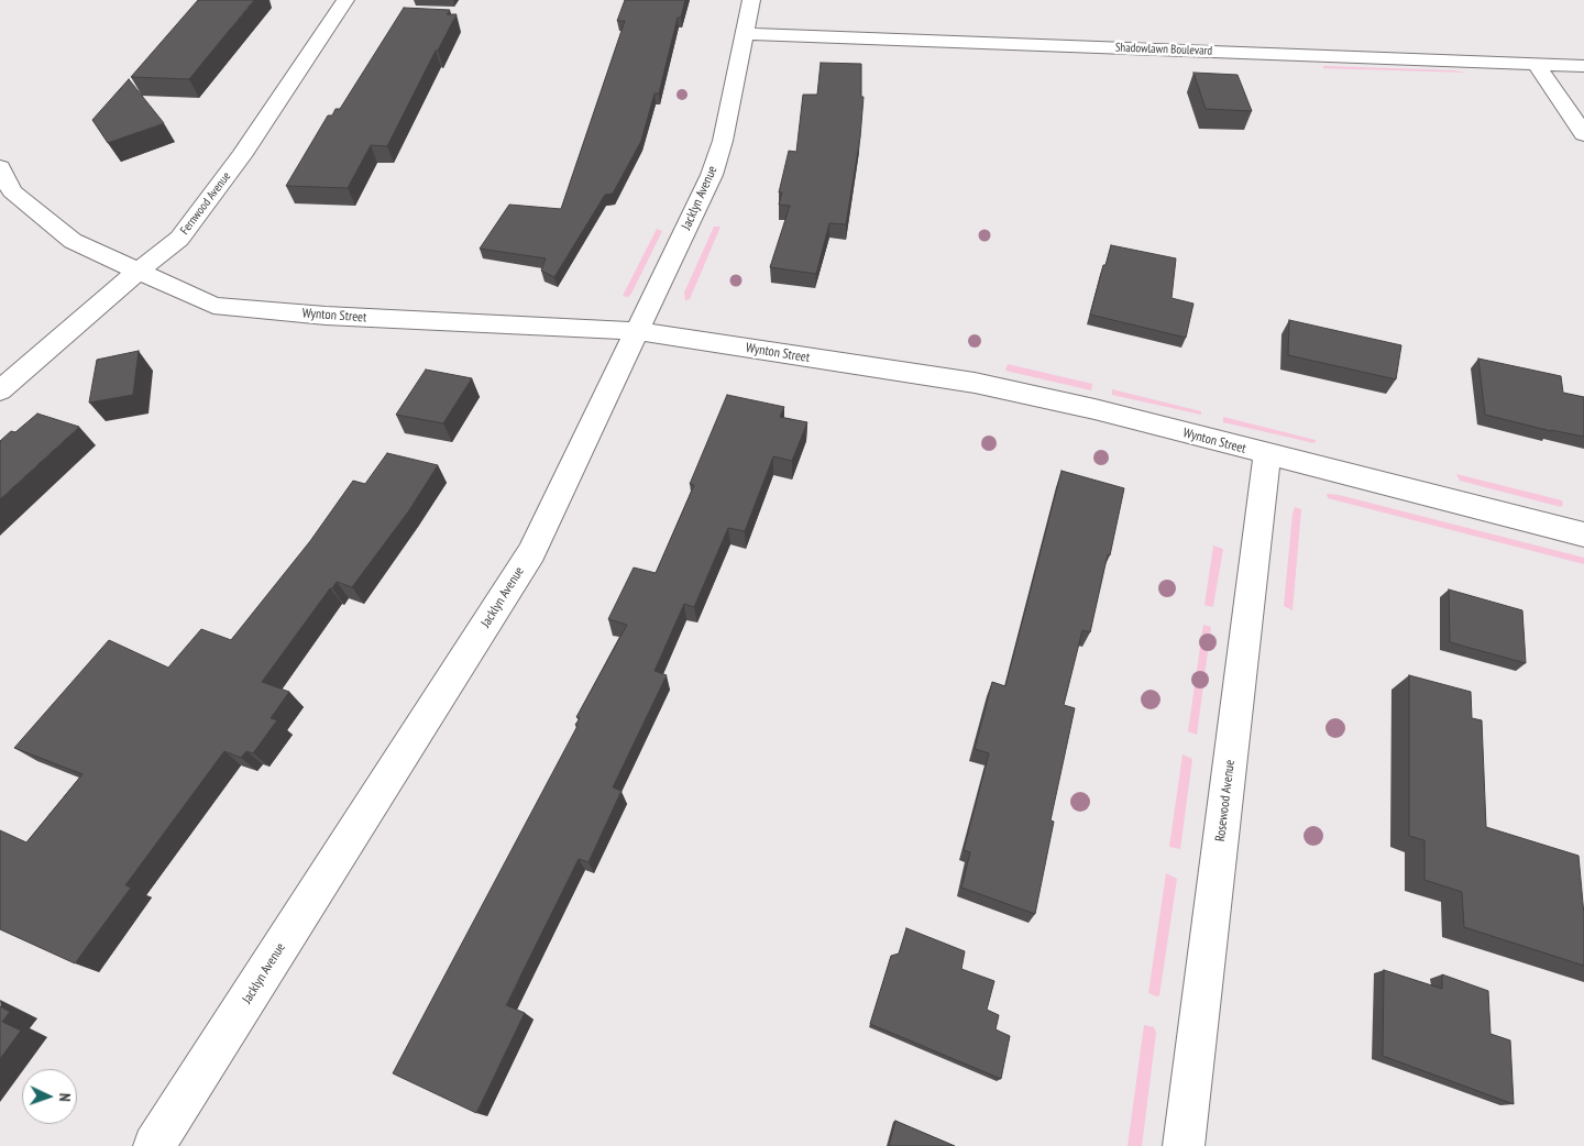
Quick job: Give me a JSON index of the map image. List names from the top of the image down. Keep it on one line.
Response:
{"streets":{"street":["Shadowlawn Boulevard","Jacklyn Avenue","Fernwood Avenue","Wynton Street","Rosewood Avenue"]},"crossings":[["Shadowlawn Boulevard","Jacklyn Avenue"],["Jacklyn Avenue","Wynton Street"],["Fernwood Avenue","Wynton Street"],["Wynton Street","Rosewood Avenue"]],"north":"right"}
